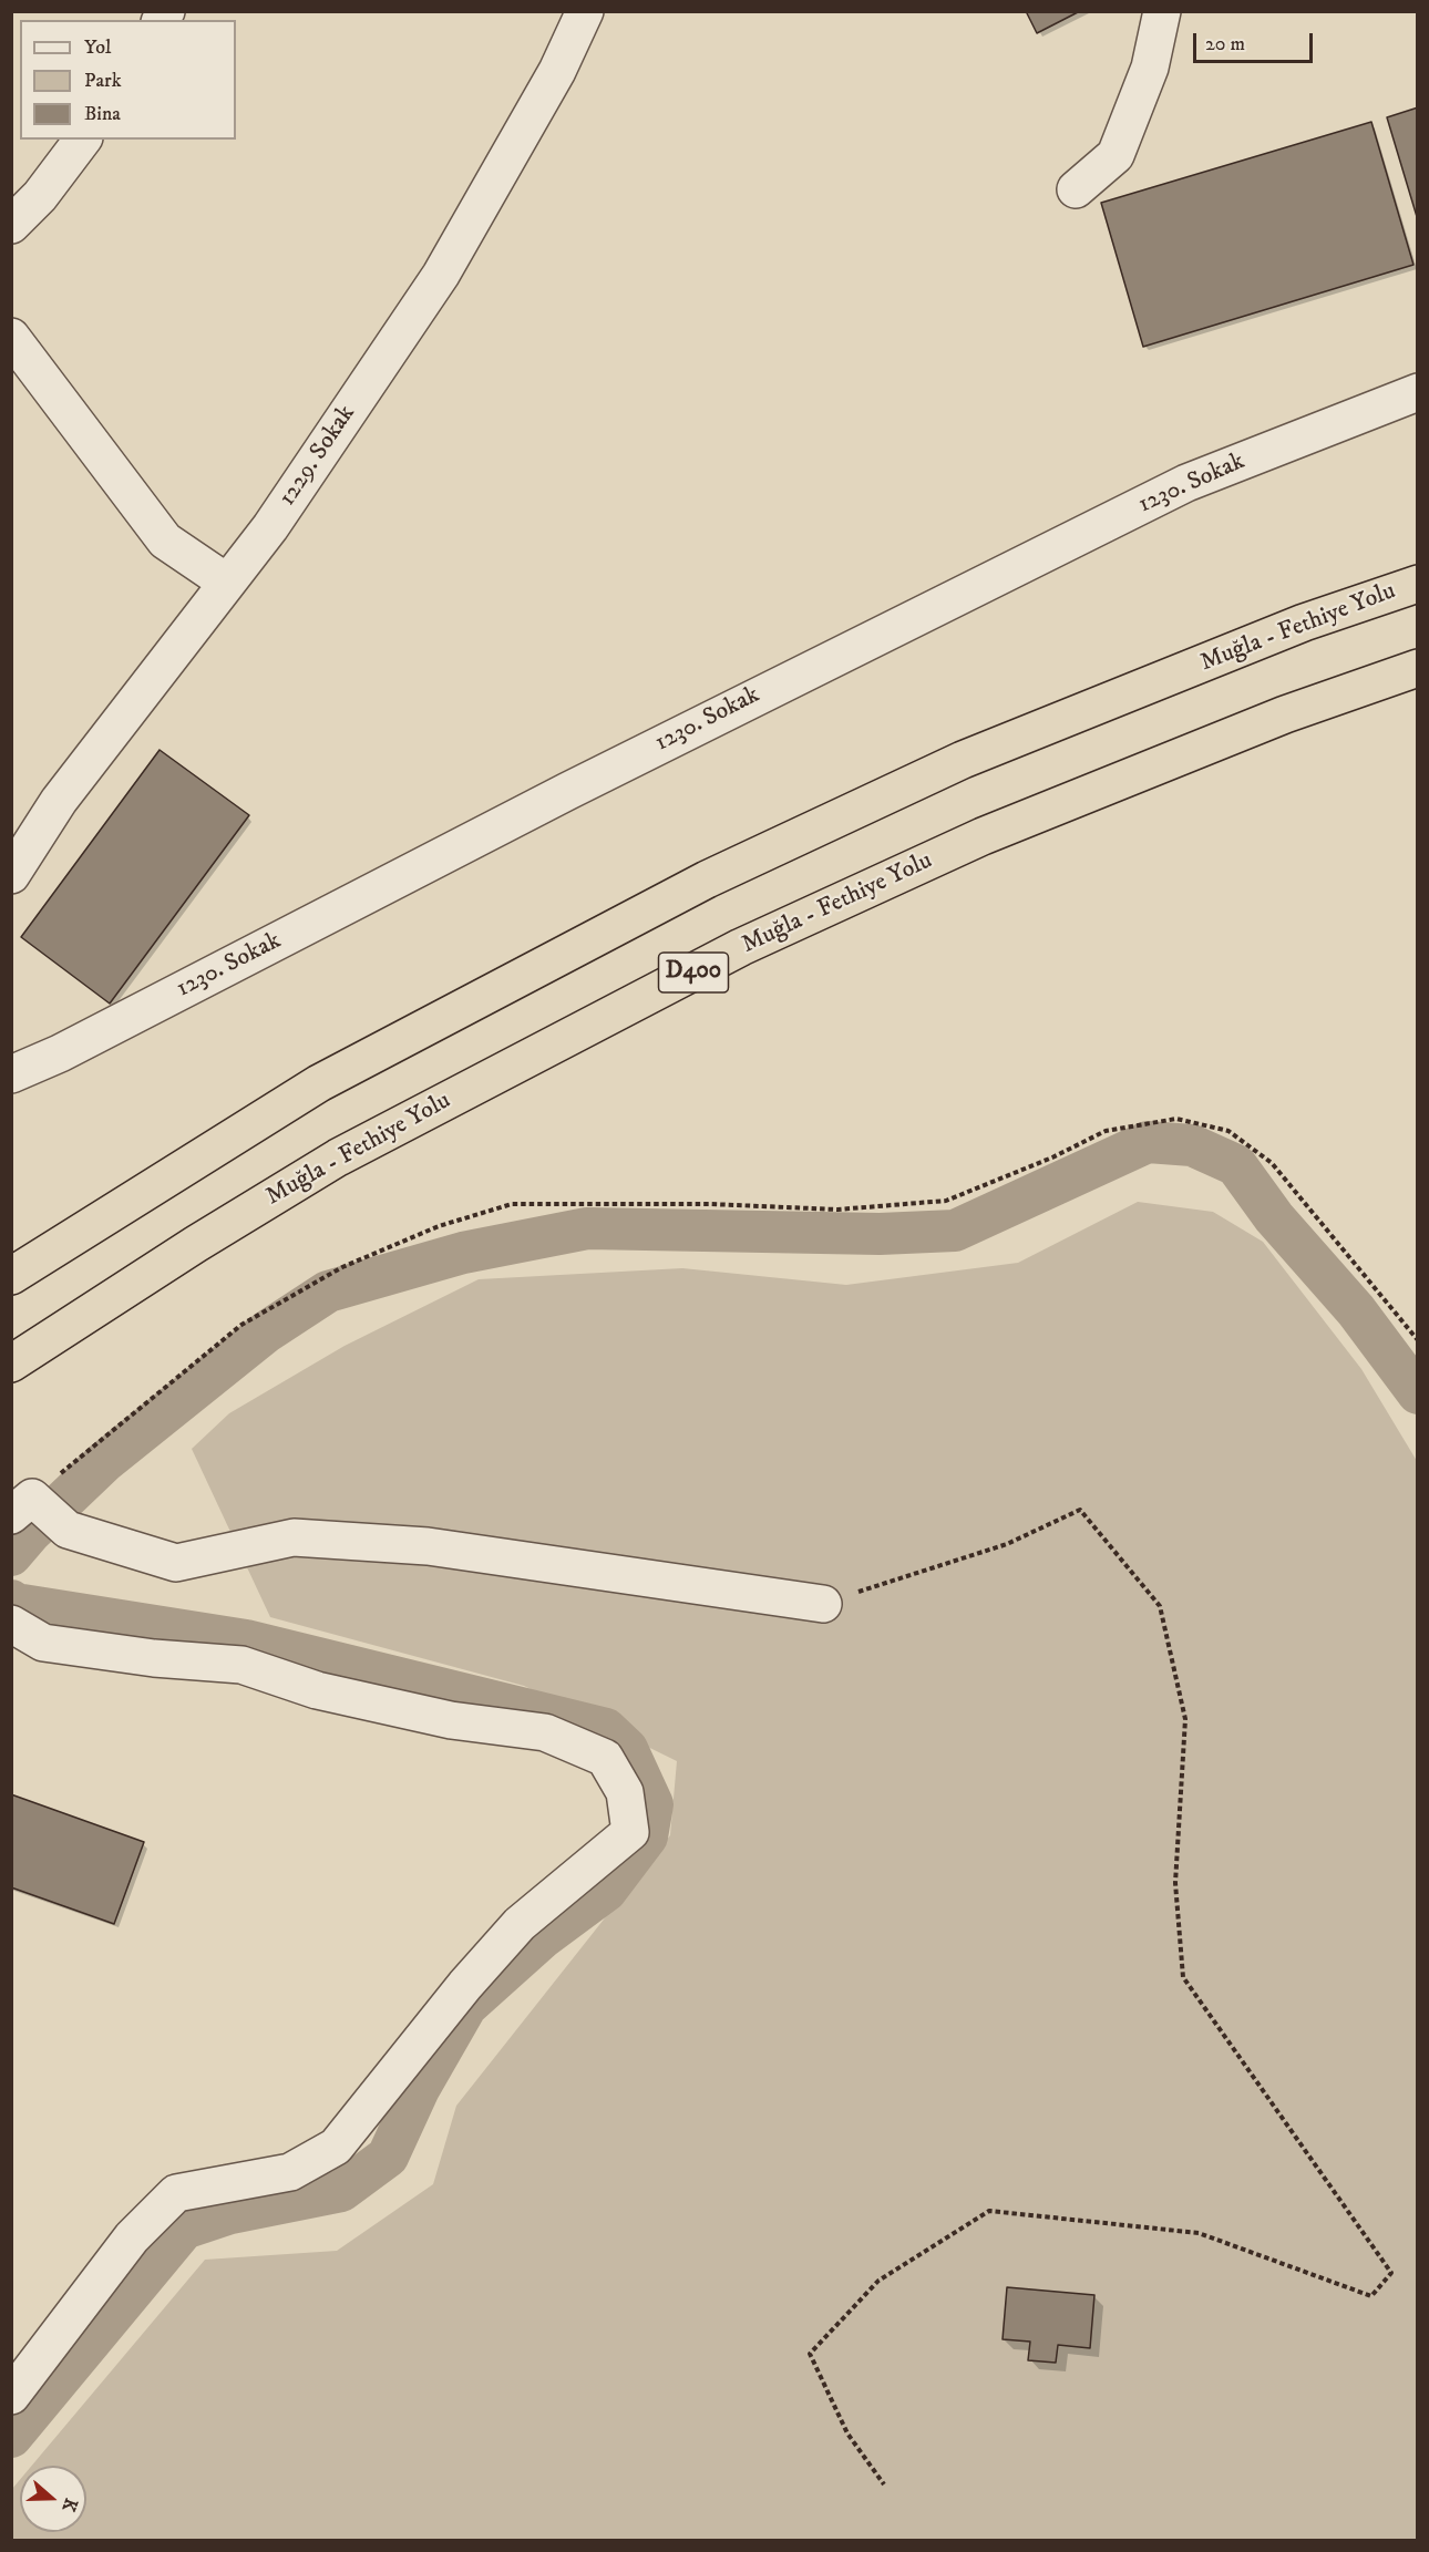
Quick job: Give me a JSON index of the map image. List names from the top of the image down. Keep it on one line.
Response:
{"streets":{"highway":["Muğla - Fethiye Yolu","D400"],"street":["1229. Sokak","1230. Sokak"]},"legend":["Yol","Park","Bina"],"scale_bar":"20 m","north":"right"}
